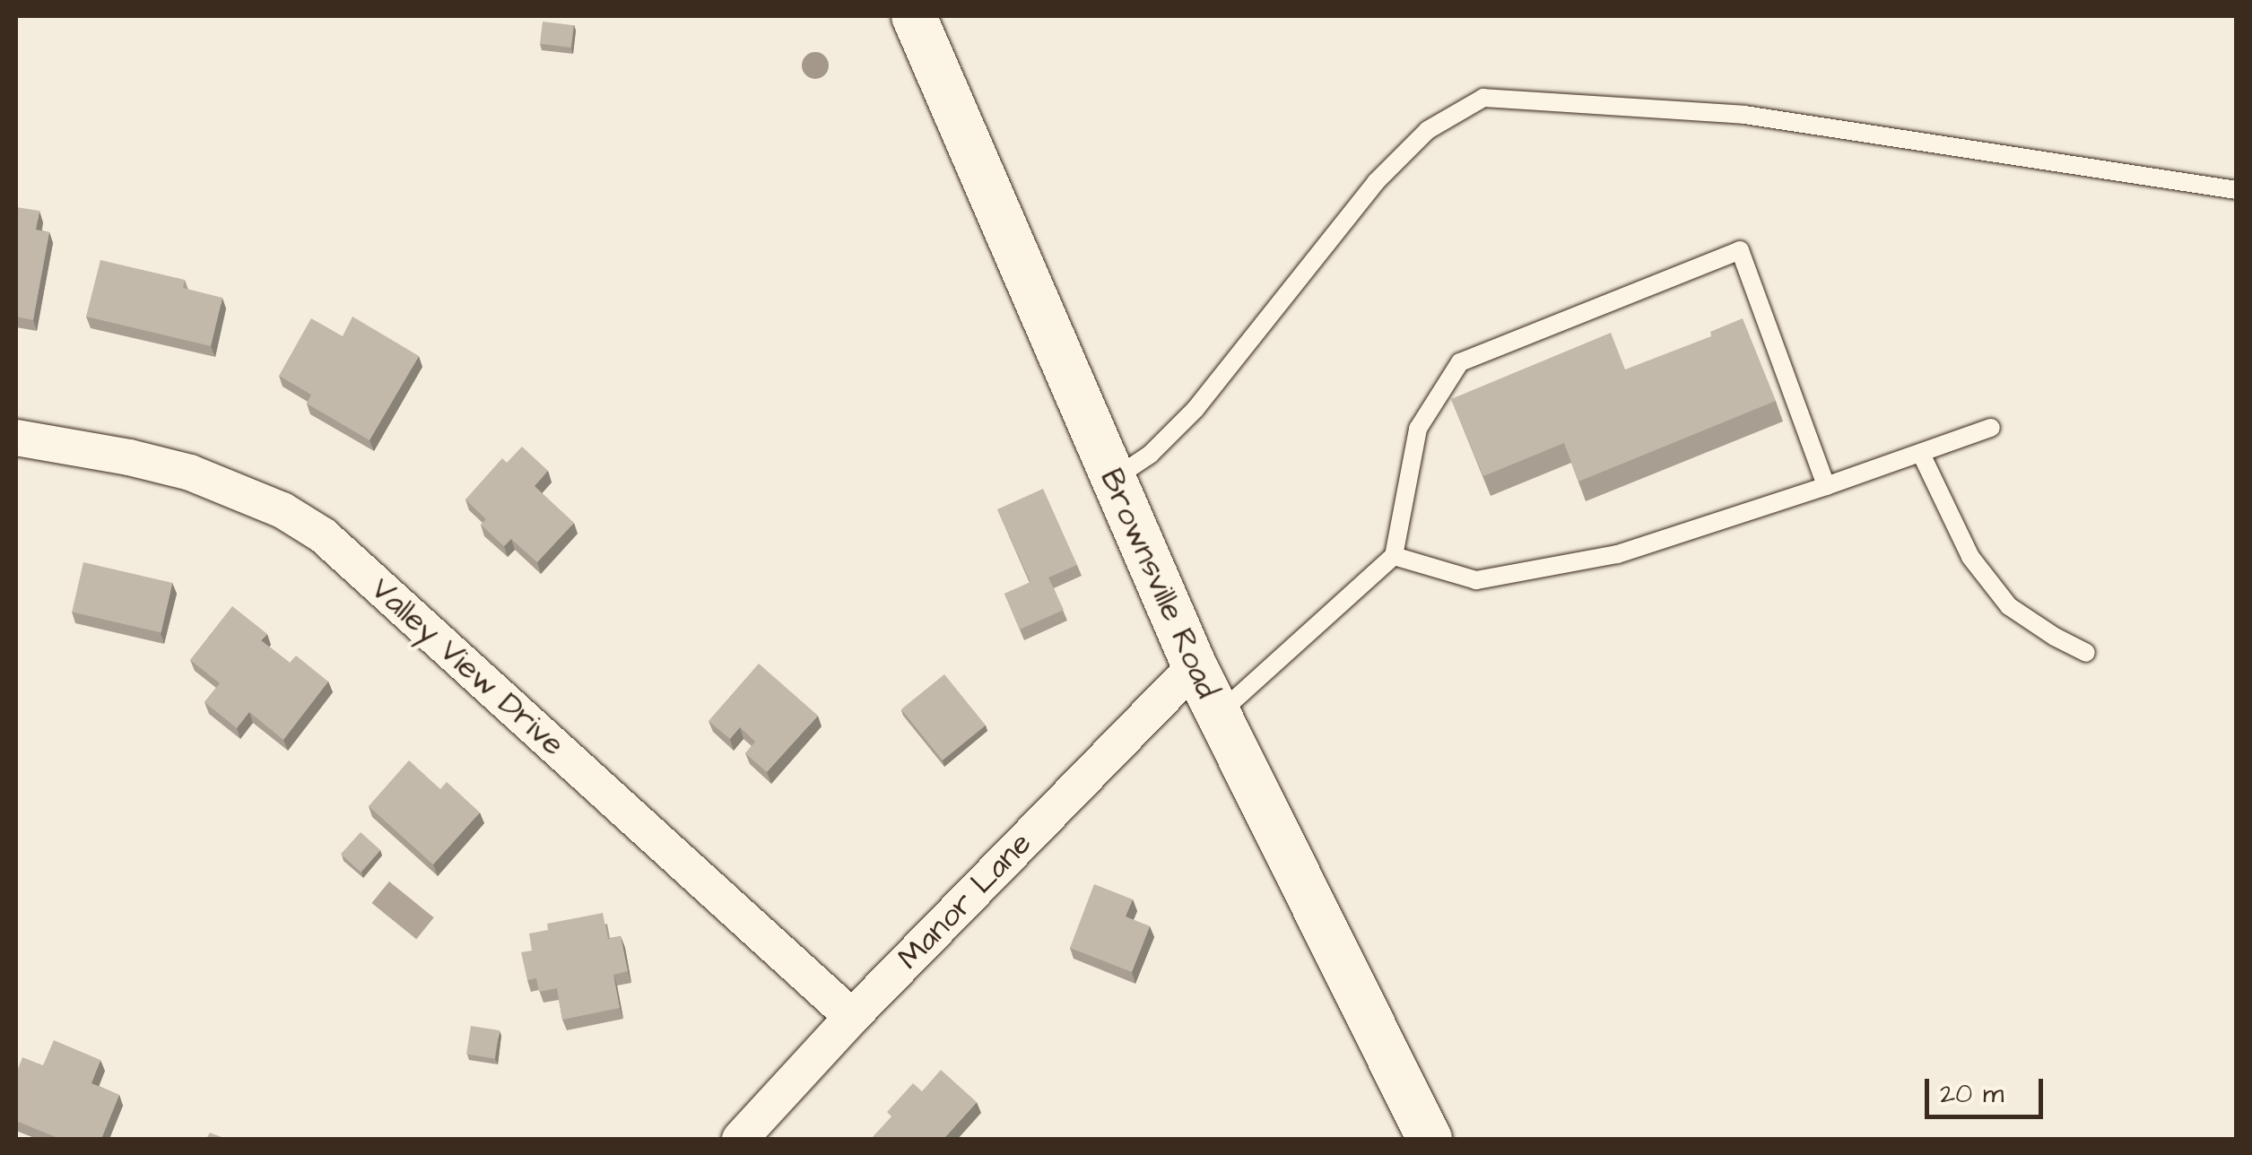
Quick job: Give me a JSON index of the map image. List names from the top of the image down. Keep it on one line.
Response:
{"streets":{"street":["Brownsville Road","Valley View Drive","Manor Lane"]},"crossings":[["Brownsville Road","Manor Lane"],["Valley View Drive","Manor Lane"]],"scale_bar":"20 m"}
